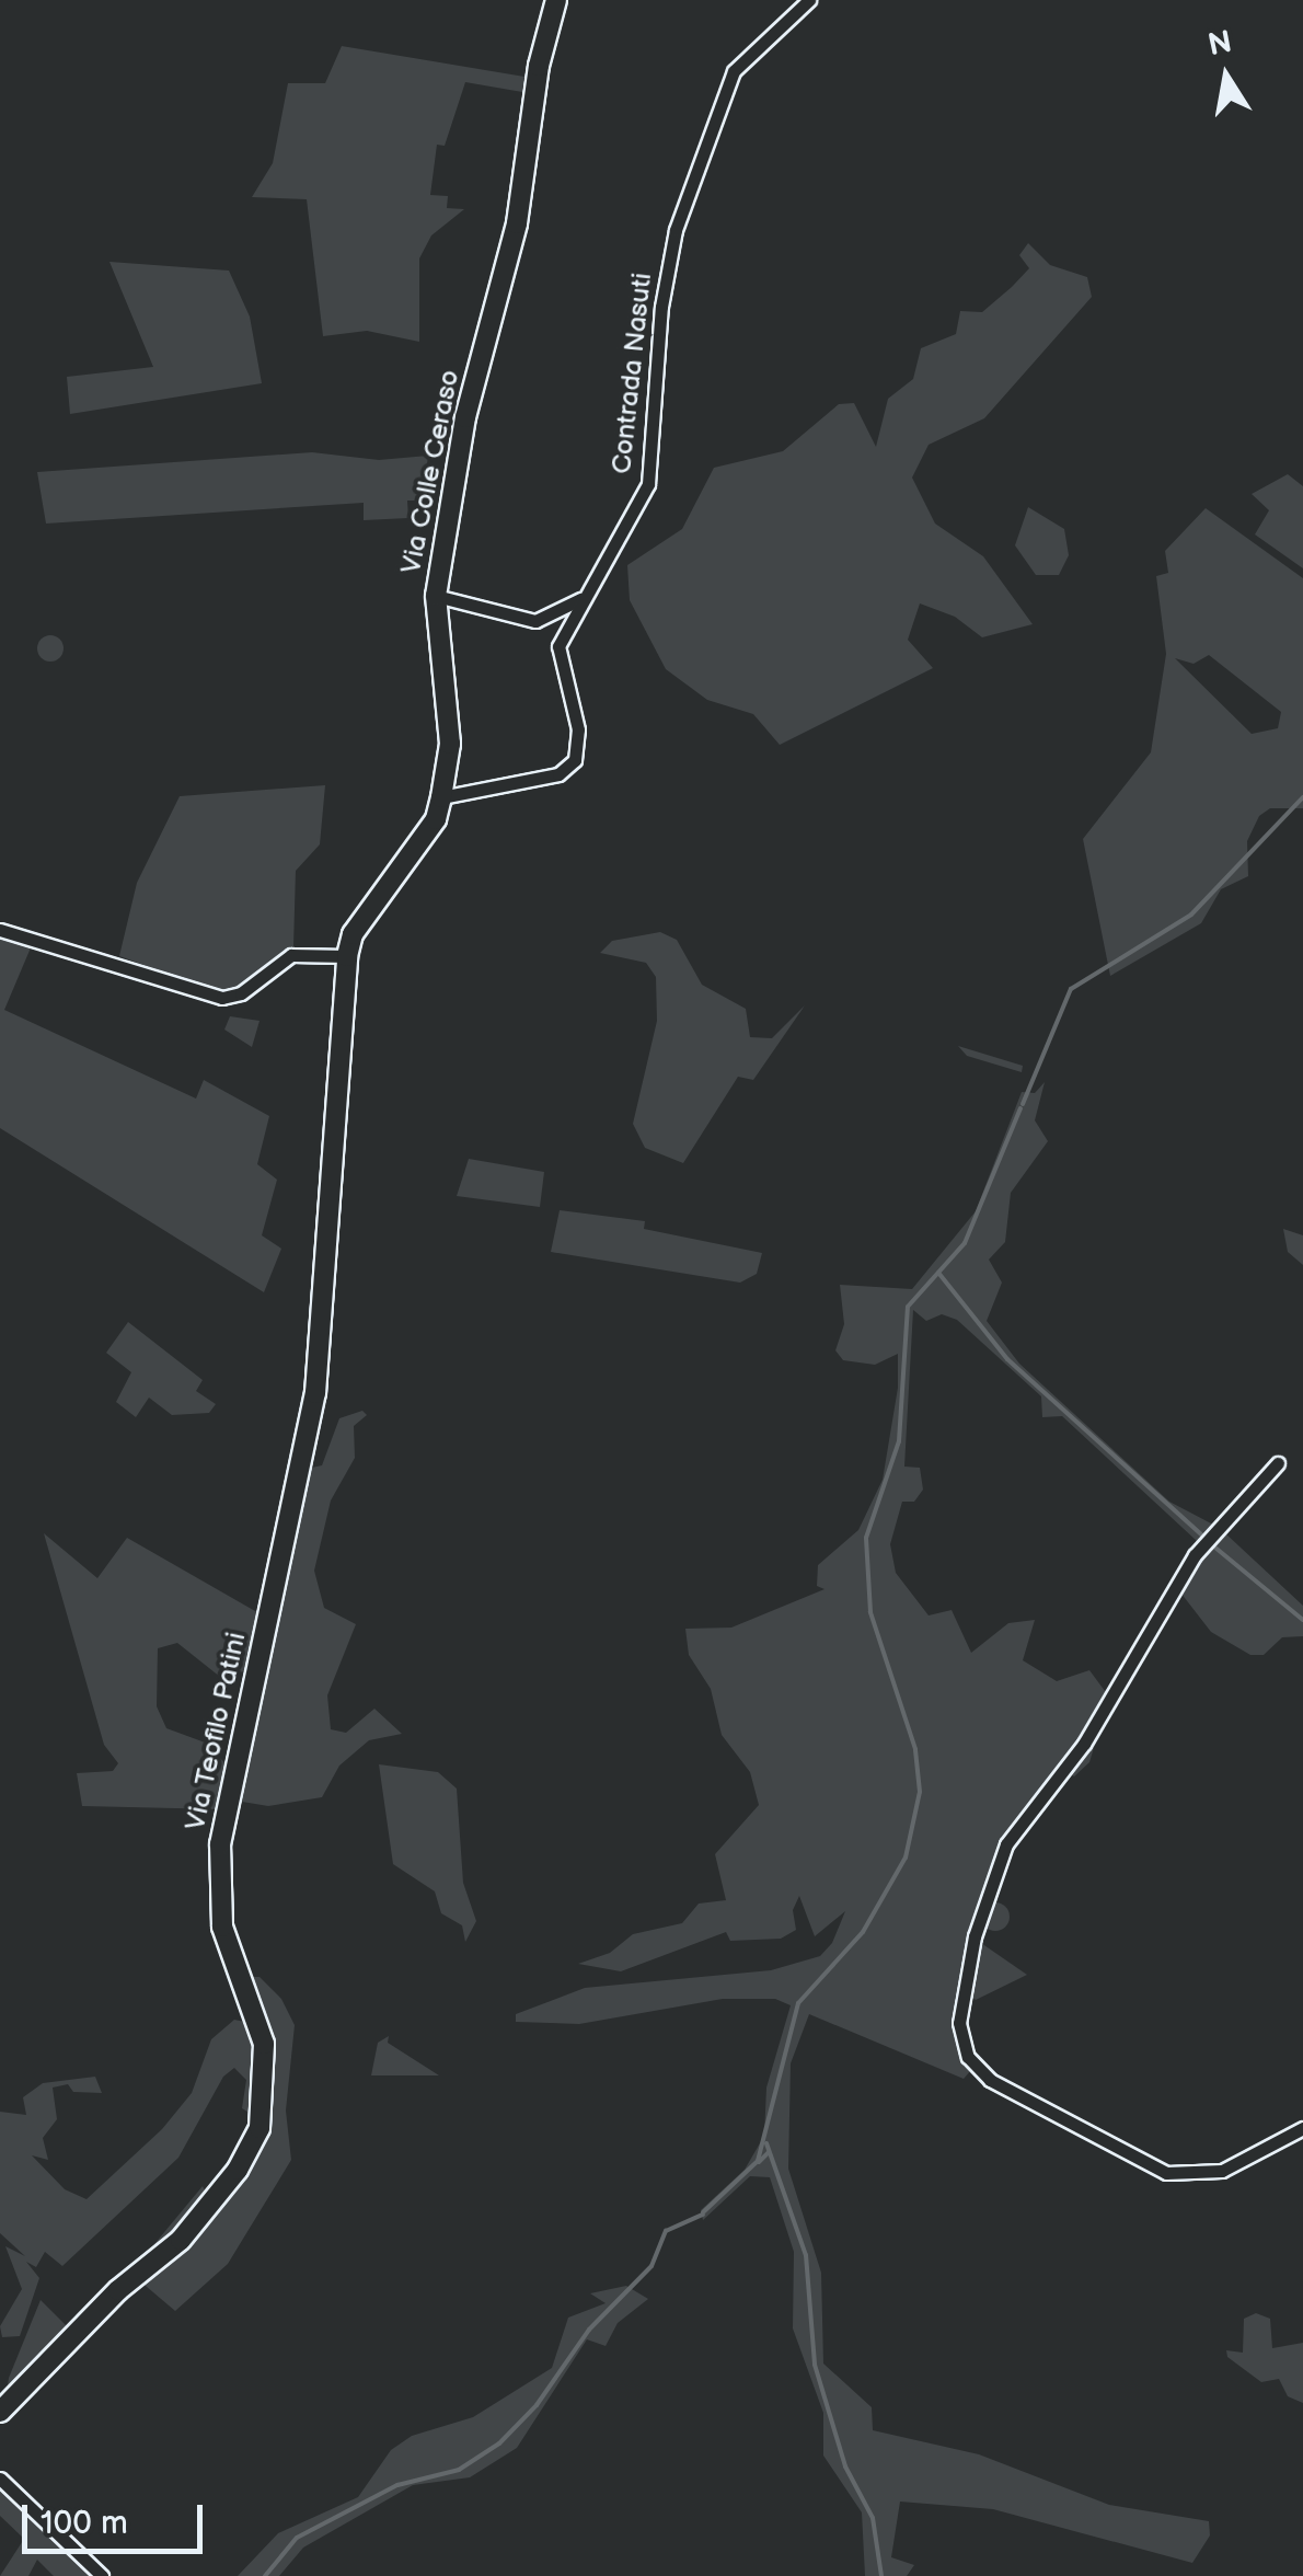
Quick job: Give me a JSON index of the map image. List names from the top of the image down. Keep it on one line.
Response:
{"streets":{"street":["Contrada Nasuti","Via Colle Ceraso","Via Teofilo Patini"]},"crossings":[["Contrada Nasuti","Via Colle Ceraso"],["Via Colle Ceraso","Via Teofilo Patini"]],"scale_bar":"100 m","north":"top"}
